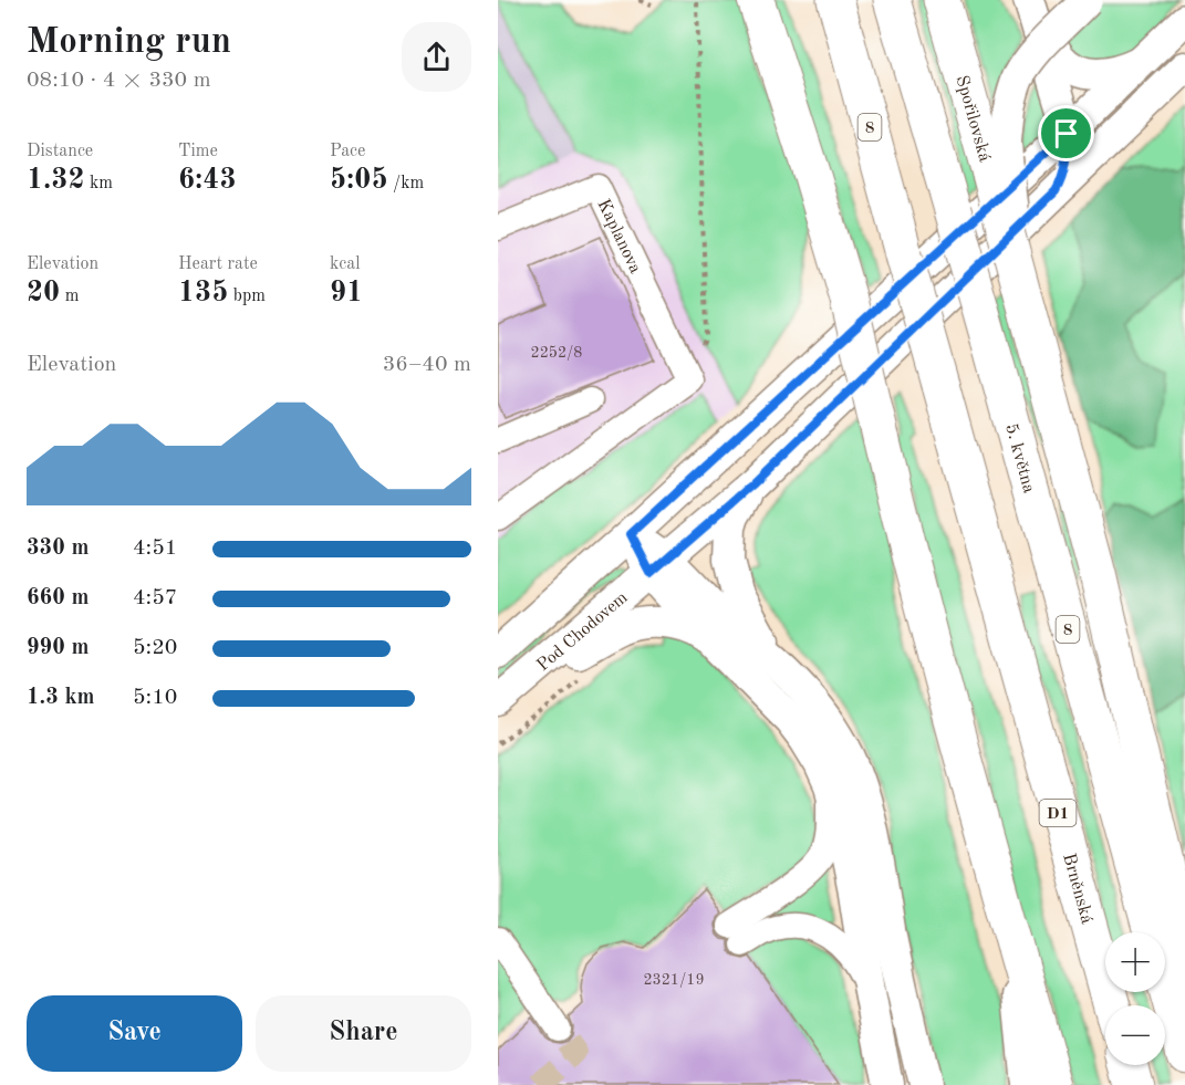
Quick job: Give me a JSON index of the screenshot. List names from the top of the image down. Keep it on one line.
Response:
{"streets":{"highway":["Spořilovská","8","5. května","D1","Brněnská"],"main road":["Pod Chodovem"],"street":["Kaplanova"]},"crossings":[["8","Brněnská"]],"house_numbers":["2252/8","2321/19"],"page":{"heading":["Morning run","08:10 · 4 × 330 m"],"stats":[["Distance","1.32 km"],["Time","6:43"],["Pace","5:05 /km"],["Elevation","20 m"],["Heart rate","135 bpm"],["kcal","91"]],"chart":["Elevation","36–40 m"],"list":[{"name":"330 m","note":"4:51"},{"name":"660 m","note":"4:57"},{"name":"990 m","note":"5:20"},{"name":"1.3 km","note":"5:10"}],"map_buttons":["+","−"],"buttons":["Save","Share"]}}
